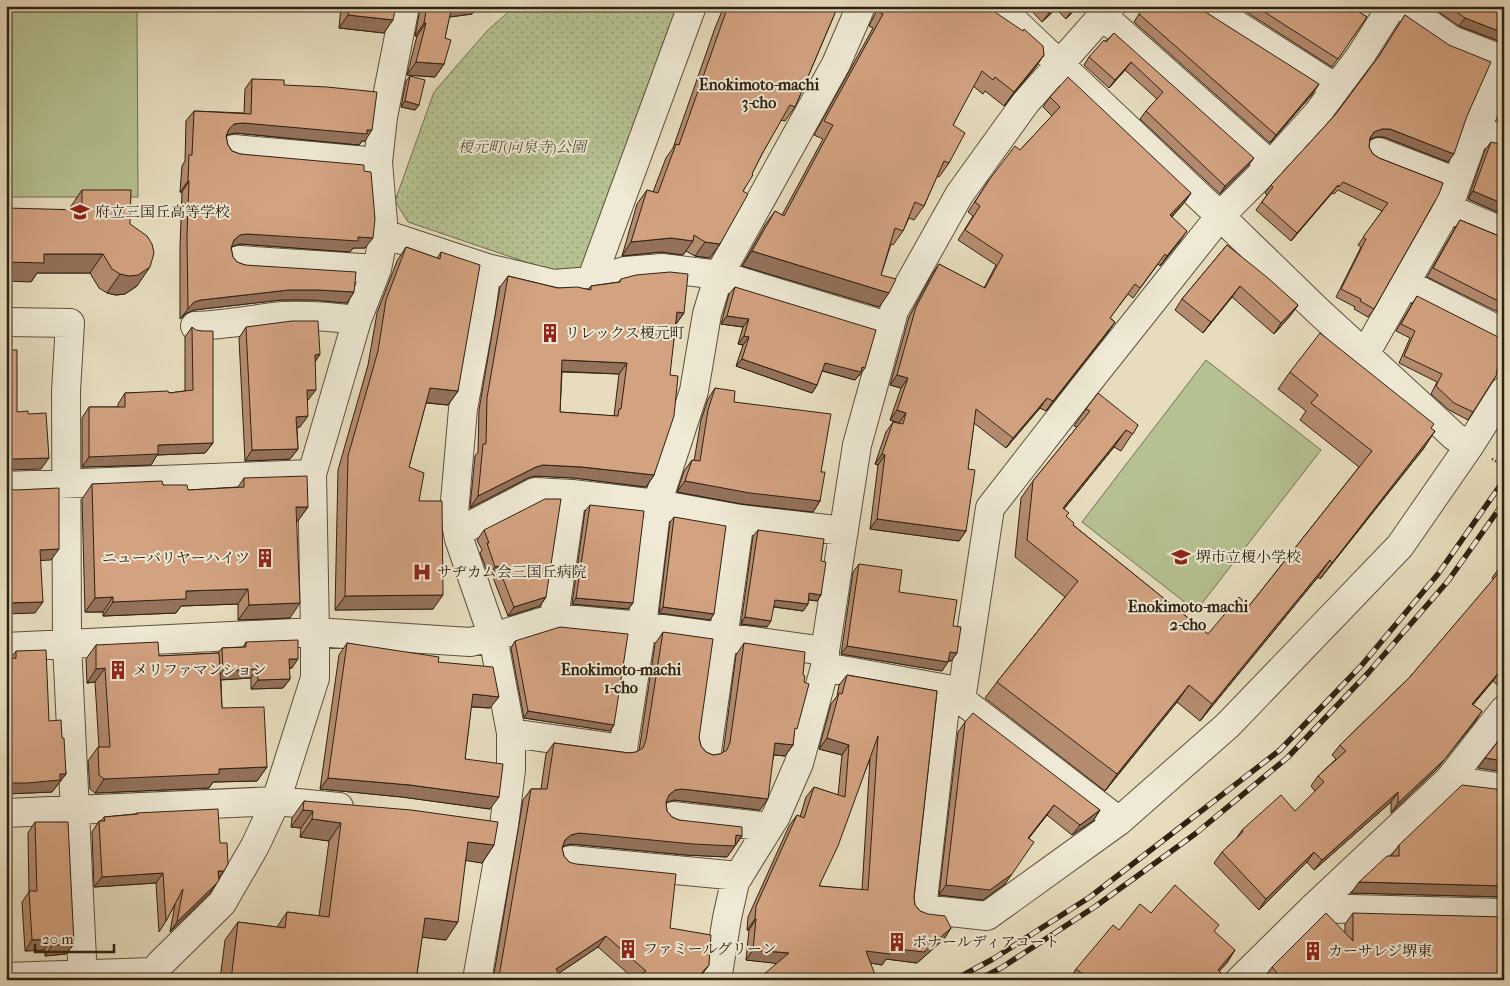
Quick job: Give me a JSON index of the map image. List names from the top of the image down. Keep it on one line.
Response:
{"districts":["Enokimoto-machi 3-cho","Enokimoto-machi 2-cho","Enokimoto-machi 1-cho"],"parks":["榎元町(向泉寺)公園"],"places":{"school or university":["府立三国丘高等学校","堺市立榎小学校"],"building":["リレックス榎元町","ニューバリヤーハイツ","メリファマンション","ボナールディアコート","ファミールグリーン","カーサレジ堺東"],"hospital":["サヂカム会三国丘病院"]},"scale_bar":"20 m"}
